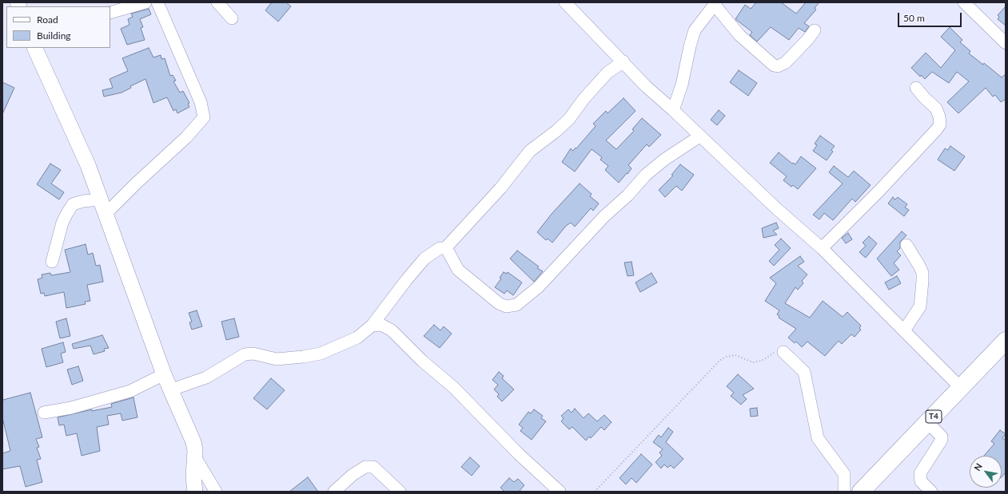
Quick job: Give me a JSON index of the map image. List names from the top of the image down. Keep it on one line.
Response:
{"streets":{"highway":["T4"]},"legend":["Road","Building"],"scale_bar":"50 m","north":"top left"}
